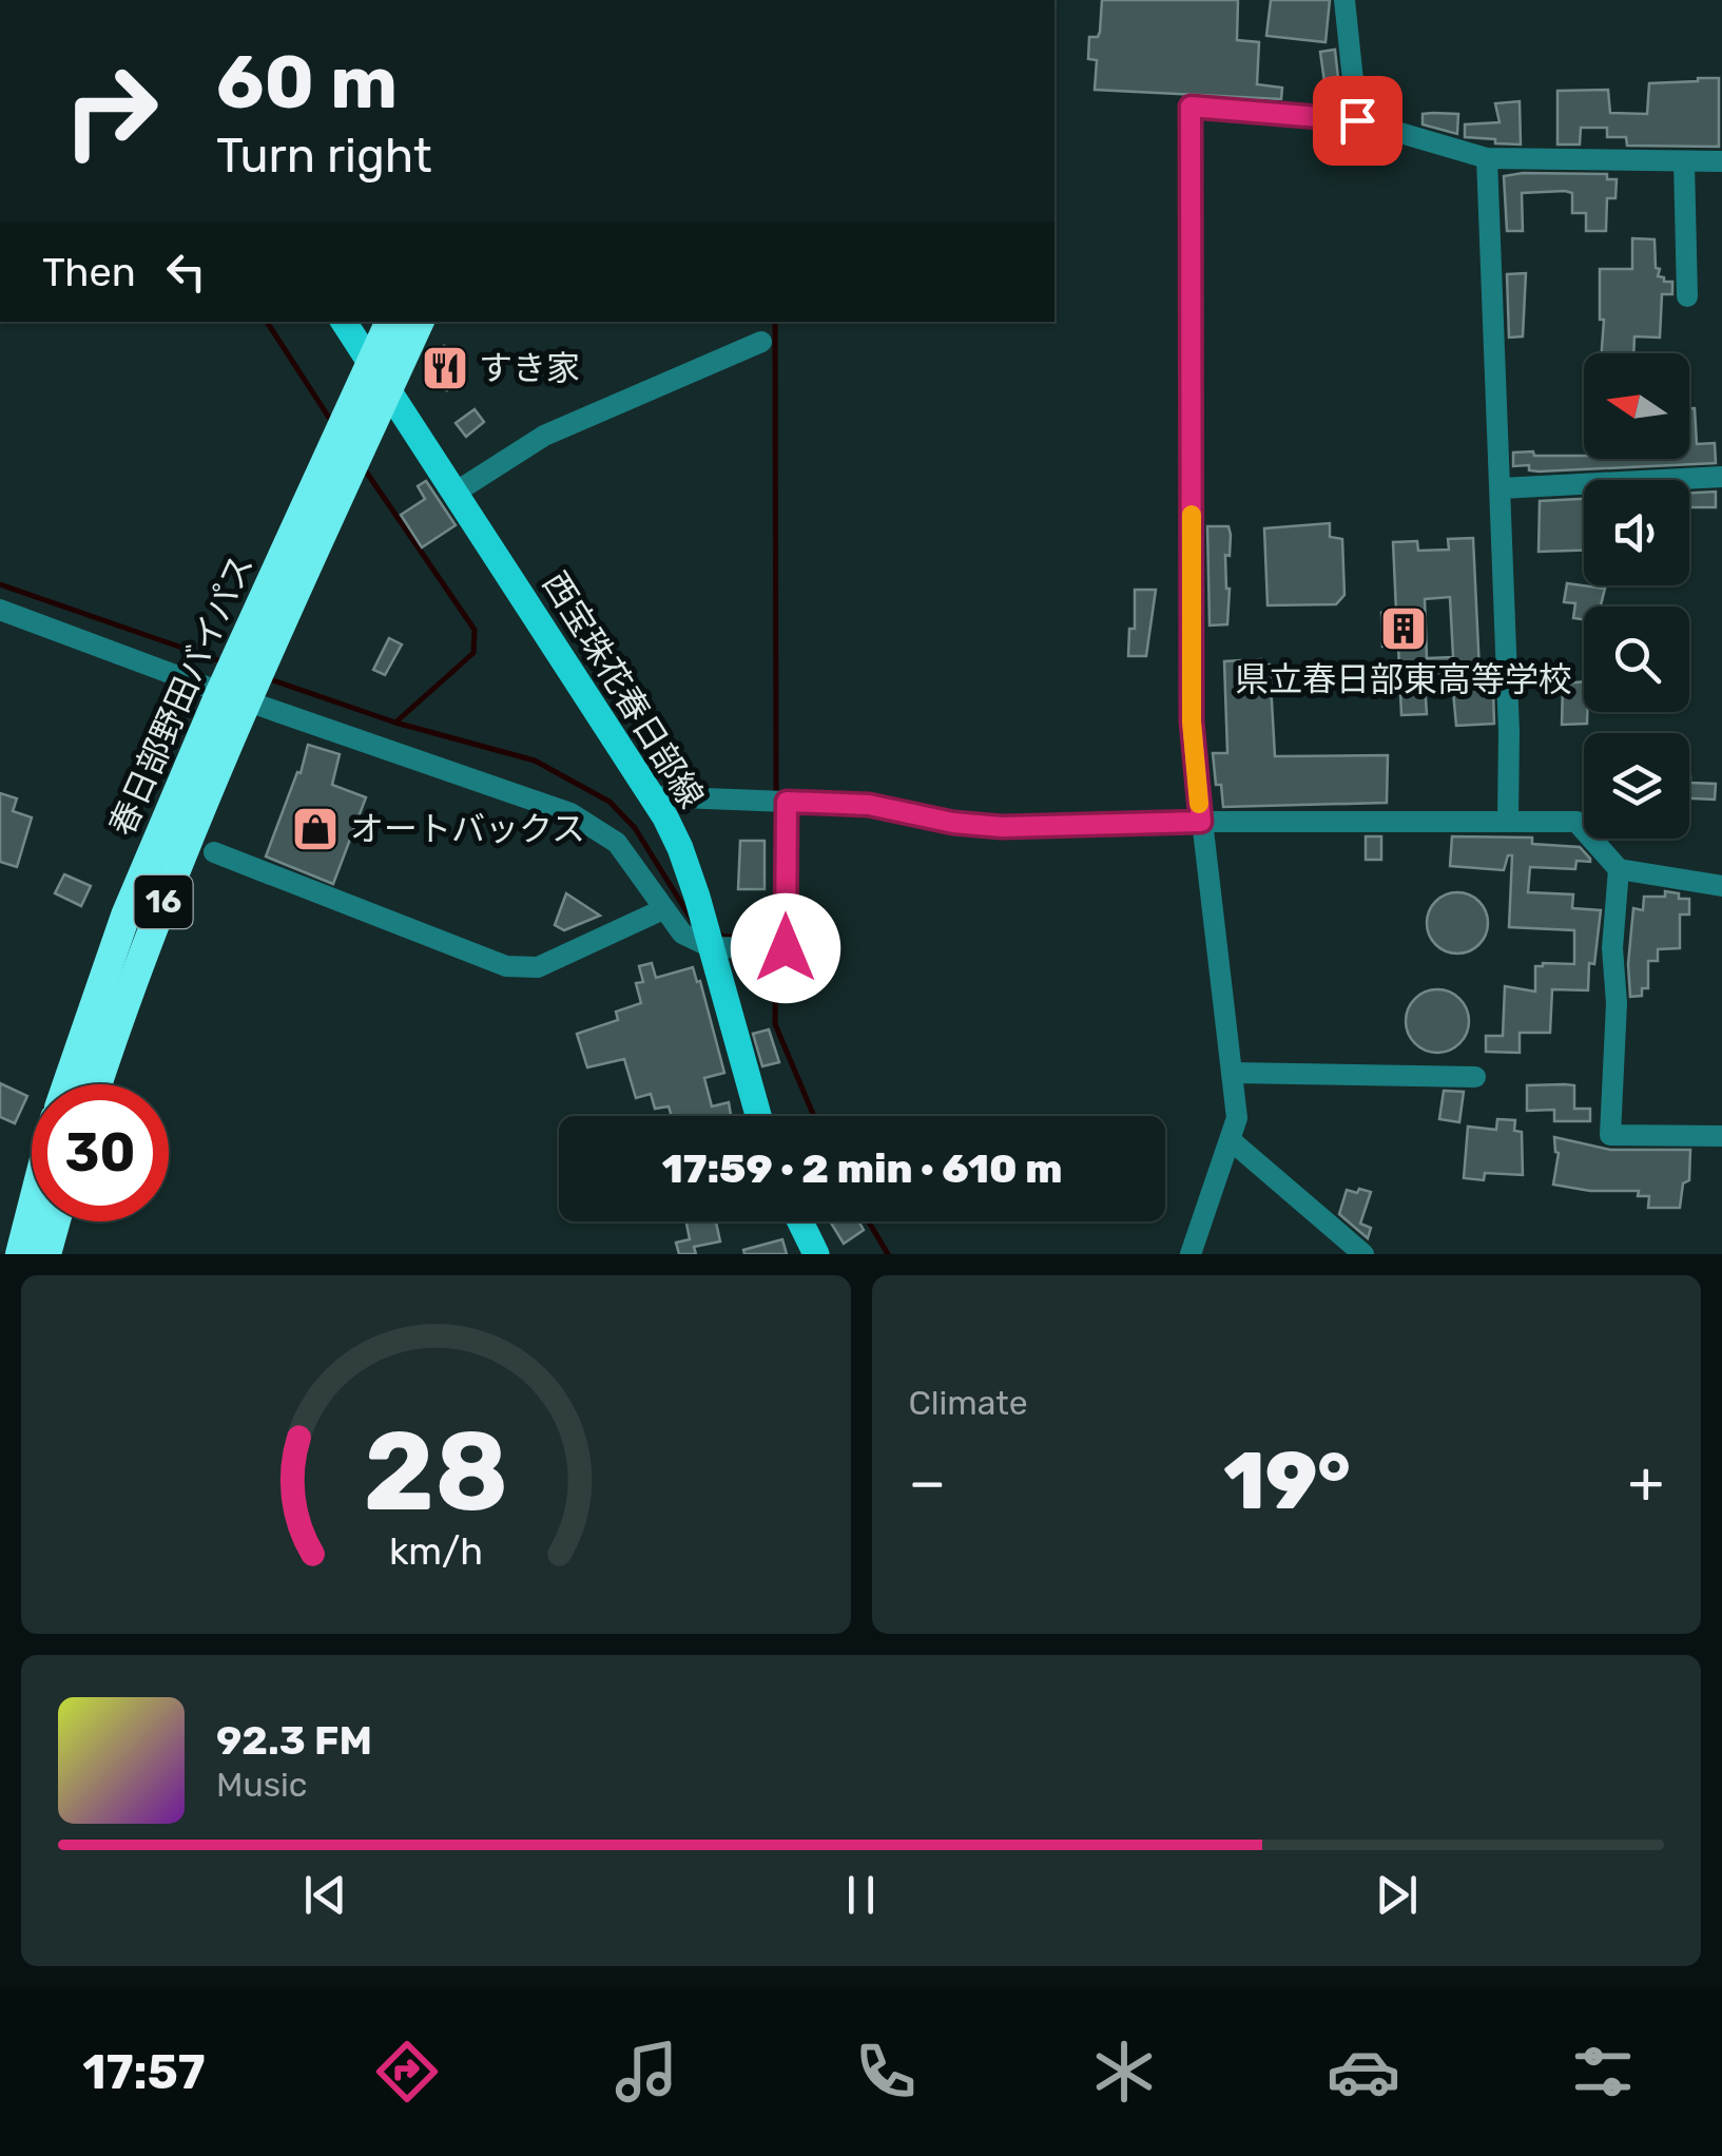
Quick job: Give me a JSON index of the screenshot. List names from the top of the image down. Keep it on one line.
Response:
{"streets":{"highway":["春日部野田バイパス","16"],"main road":["西宝珠花春日部線"]},"crossings":[["西宝珠花春日部線","春日部野田バイパス"]],"places":{"restaurant":["すき家"],"building":["県立春日部東高等学校"],"shop":["オートバックス"]},"north":"left","page":{"turn":["60 m","Turn right"],"then":"Then","limit":"30","trip":"17:59 · 2 min · 610 m","tile":"Climate","heat":["−","19°","+"],"song":["92.3 FM","Music"],"tabs":"17:57","gauge":["28","km/h"]}}
